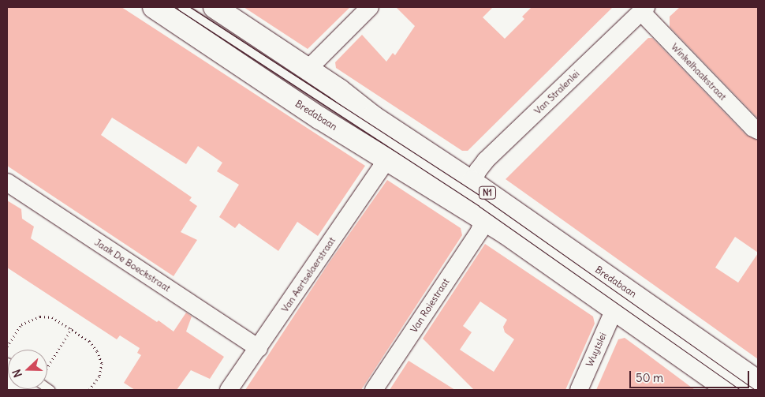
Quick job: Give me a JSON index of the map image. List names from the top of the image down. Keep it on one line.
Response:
{"streets":{"main road":["Bredabaan","N1"],"street":["Winkelhaakstraat","Van Stralenlei","Jaak De Boeckstraat","Van Aertselaerstraat","Van Roiestraat","Wuytslei"]},"crossings":[["Winkelhaakstraat","Van Stralenlei"],["Van Stralenlei","Bredabaan"],["Van Stralenlei","Van Roiestraat"],["Bredabaan","Van Aertselaerstraat"],["Bredabaan","Van Roiestraat"],["Bredabaan","Wuytslei"],["Jaak De Boeckstraat","Van Aertselaerstraat"]],"scale_bar":"50 m","north":"left"}
